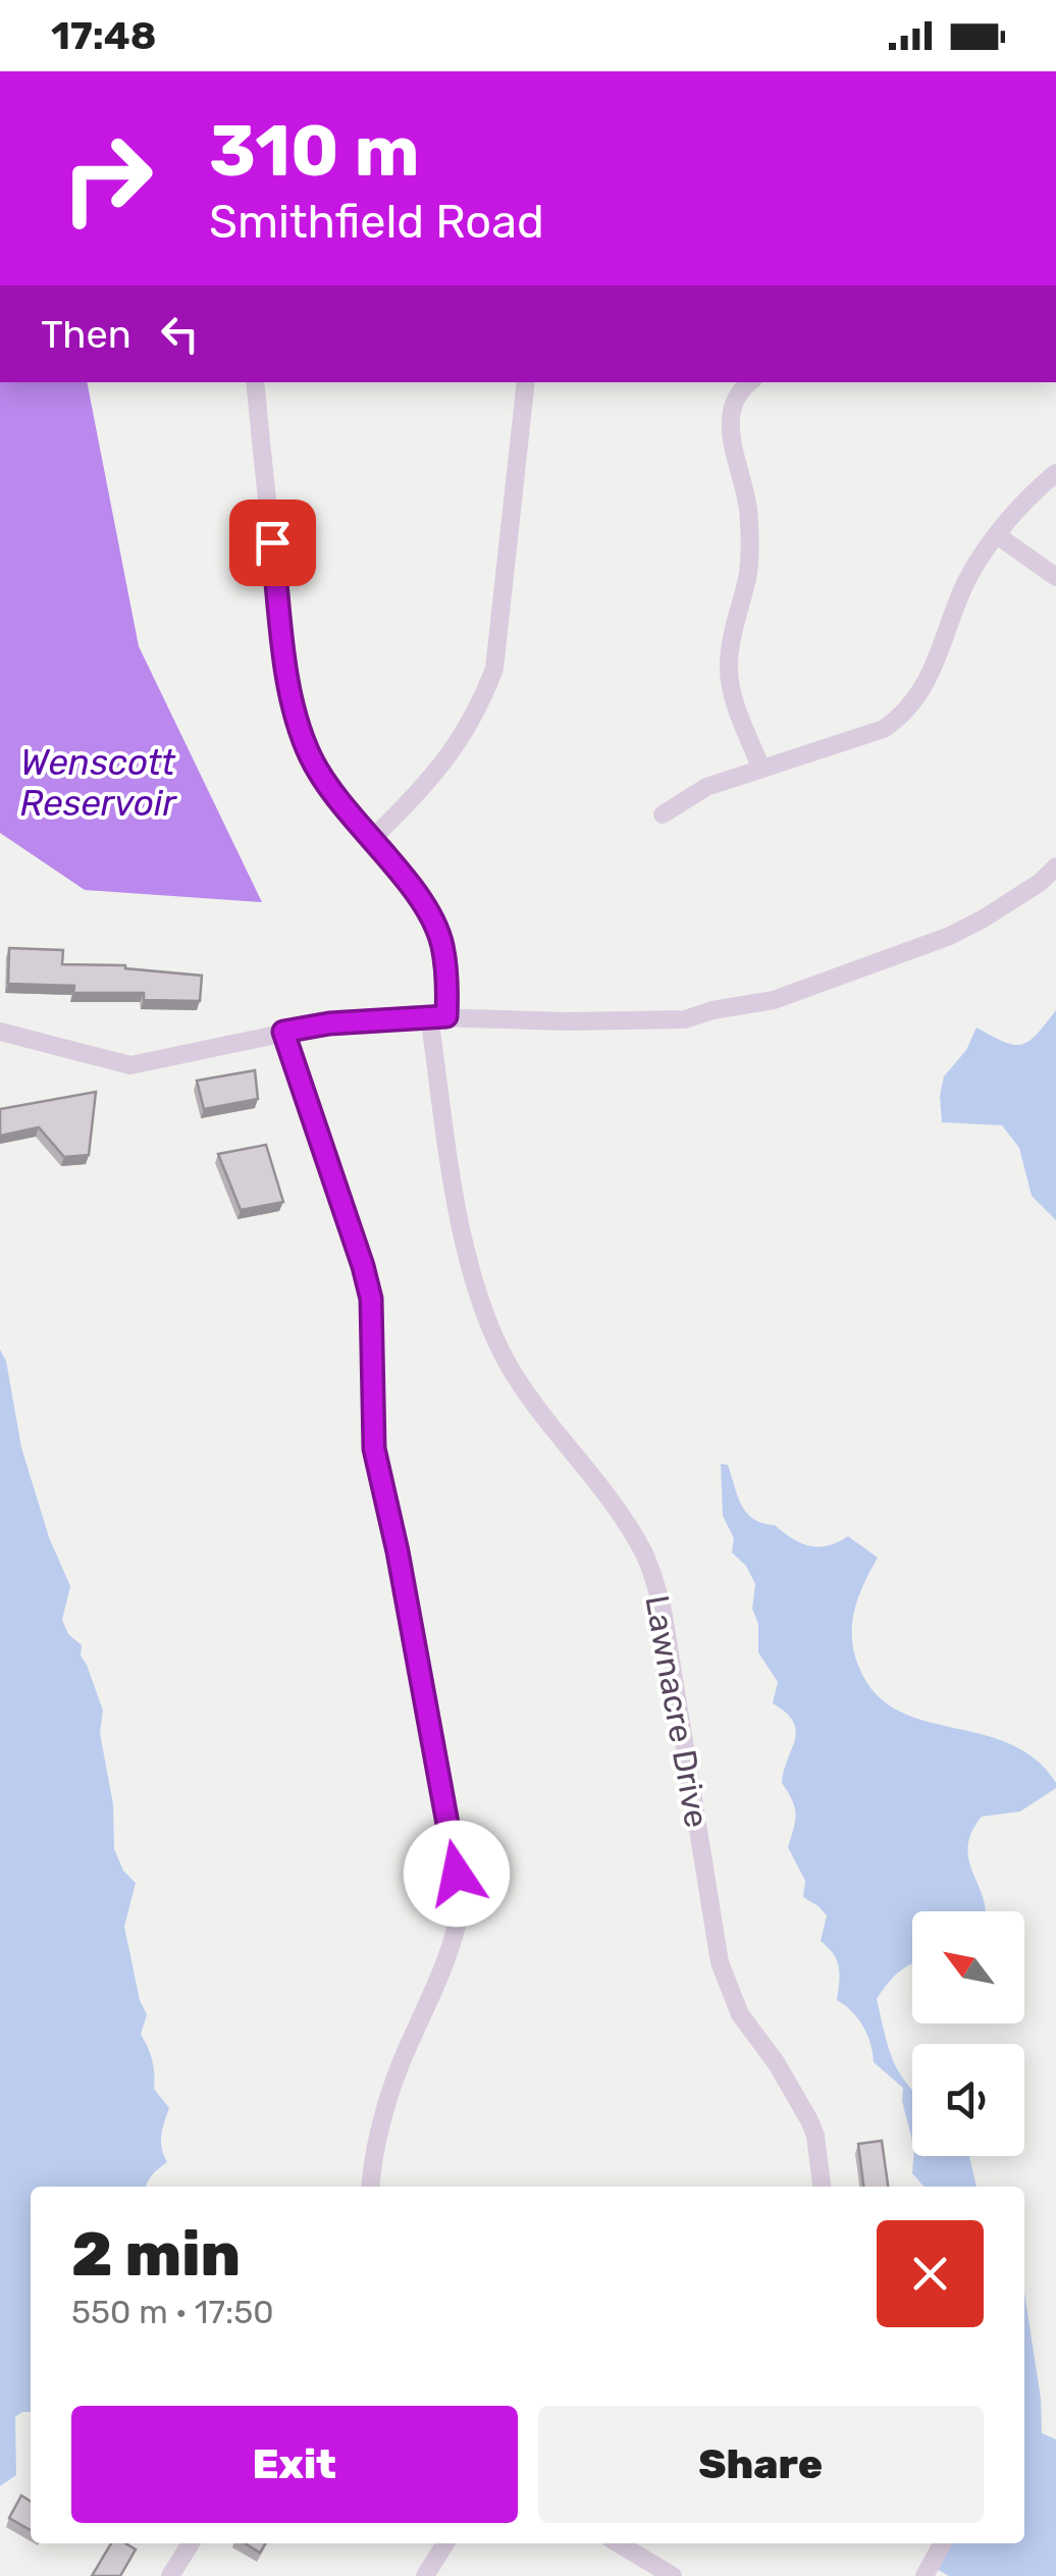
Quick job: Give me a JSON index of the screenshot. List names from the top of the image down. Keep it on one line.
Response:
{"streets":{"street":["Lawnacre Drive"]},"water":["Wenscott Reservoir"],"north":"top left","page":{"status":"17:48","turn":["310 m","Smithfield Road"],"then":"Then","heading":["2 min","550 m · 17:50"],"buttons":["Exit","Share"]}}
